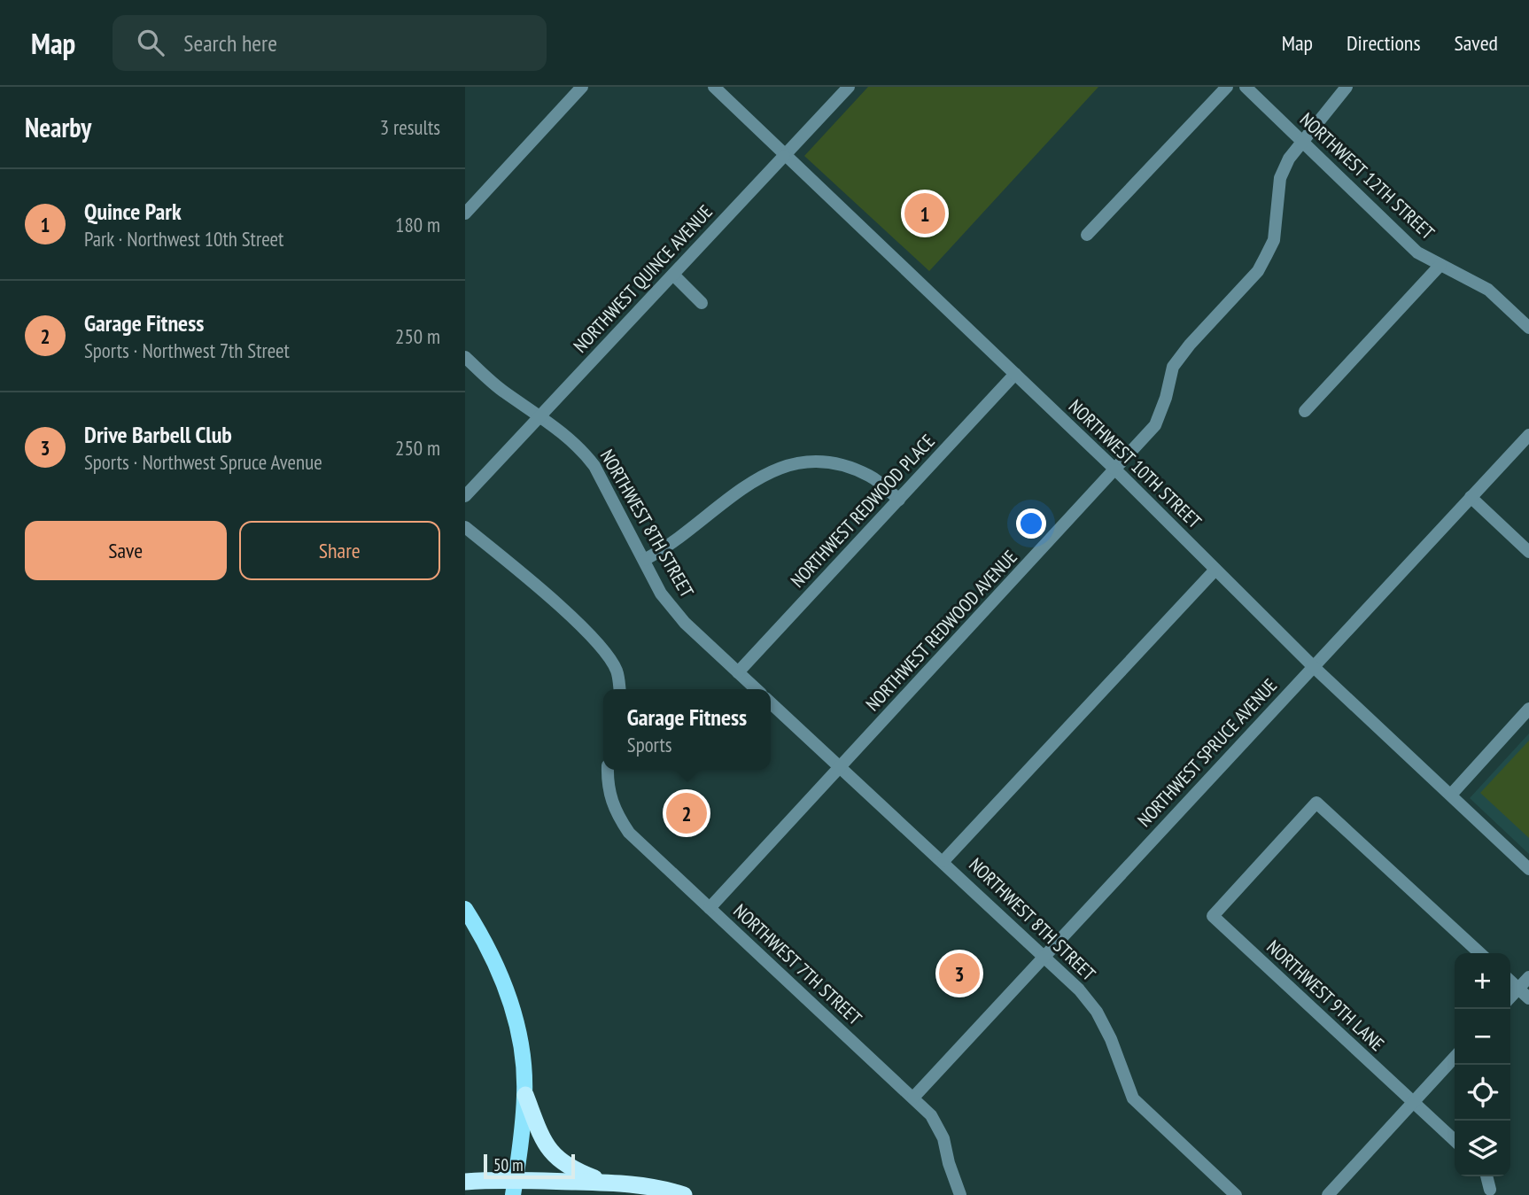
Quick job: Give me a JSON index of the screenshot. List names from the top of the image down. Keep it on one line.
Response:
{"streets":{"street":["NORTHWEST 12TH STREET","NORTHWEST QUINCE AVENUE","NORTHWEST 10TH STREET","NORTHWEST REDWOOD PLACE","NORTHWEST 8TH STREET","NORTHWEST REDWOOD AVENUE","NORTHWEST SPRUCE AVENUE","NORTHWEST 7TH STREET","NORTHWEST 9TH LANE"]},"crossings":[["NORTHWEST 12TH STREET","NORTHWEST REDWOOD AVENUE"],["NORTHWEST QUINCE AVENUE","NORTHWEST 10TH STREET"],["NORTHWEST QUINCE AVENUE","NORTHWEST 8TH STREET"],["NORTHWEST 10TH STREET","NORTHWEST REDWOOD PLACE"],["NORTHWEST 10TH STREET","NORTHWEST REDWOOD AVENUE"],["NORTHWEST 10TH STREET","NORTHWEST SPRUCE AVENUE"],["NORTHWEST REDWOOD PLACE","NORTHWEST 8TH STREET"],["NORTHWEST 8TH STREET","NORTHWEST REDWOOD AVENUE"],["NORTHWEST 8TH STREET","NORTHWEST SPRUCE AVENUE"],["NORTHWEST REDWOOD AVENUE","NORTHWEST 7TH STREET"],["NORTHWEST SPRUCE AVENUE","NORTHWEST 7TH STREET"]],"scale_bar":"50 m","page":{"header":"Map","search":"Search here","nav":["Map","Directions","Saved"],"heading":["Nearby","3 results"],"list":[{"mark":"1","name":"Quince Park","note":"Park · Northwest 10th Street","value":"180 m"},{"mark":"2","name":"Garage Fitness","note":"Sports · Northwest 7th Street","value":"250 m"},{"mark":"3","name":"Drive Barbell Club","note":"Sports · Northwest Spruce Avenue","value":"250 m"}],"pins":["1","2","3"],"buttons":["Save","Share"],"popup":["Garage Fitness","Sports"],"map_buttons":["+","−"],"scale":"50 m"}}
